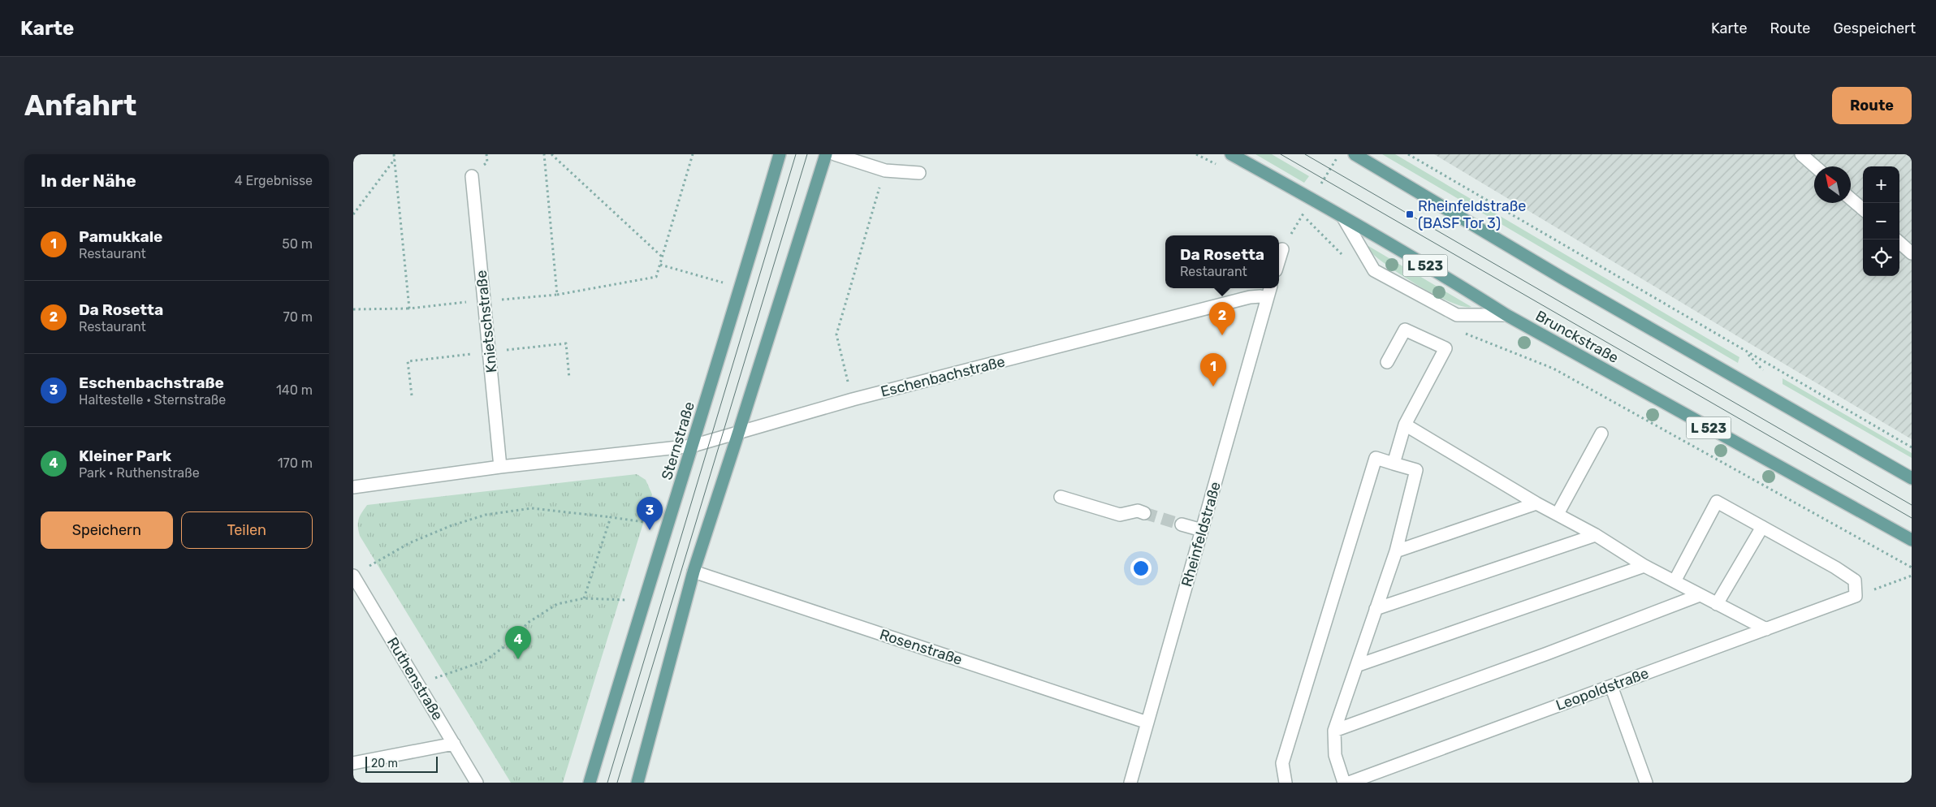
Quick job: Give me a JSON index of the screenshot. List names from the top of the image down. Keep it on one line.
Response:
{"streets":{"main road":["L 523","Brunckstraße","Sternstraße"],"street":["Knietschstraße","Eschenbachstraße","Rheinfeldstraße","Rosenstraße","Ruthenstraße","Leopoldstraße"]},"crossings":[["Knietschstraße","Eschenbachstraße"],["Eschenbachstraße","Sternstraße"],["Eschenbachstraße","Rheinfeldstraße"],["Rheinfeldstraße","Rosenstraße"]],"places":{"transit":["Rheinfeldstraße (BASF Tor 3)"]},"scale_bar":"20 m","north":"top left","page":{"header":"Karte","nav":["Karte","Route","Gespeichert"],"buttons":["Route",["Speichern","Teilen"]],"title":"Anfahrt","heading":["In der Nähe","4 Ergebnisse"],"map_buttons":["+","−"],"list":[{"mark":"1","name":"Pamukkale","note":"Restaurant","value":"50 m"},{"mark":"2","name":"Da Rosetta","note":"Restaurant","value":"70 m"},{"mark":"3","name":"Eschenbachstraße","note":"Haltestelle · Sternstraße","value":"140 m"},{"mark":"4","name":"Kleiner Park","note":"Park · Ruthenstraße","value":"170 m"}],"popup":["Da Rosetta","Restaurant"],"pins":["2","1","3","4"],"scale":"20 m"}}
